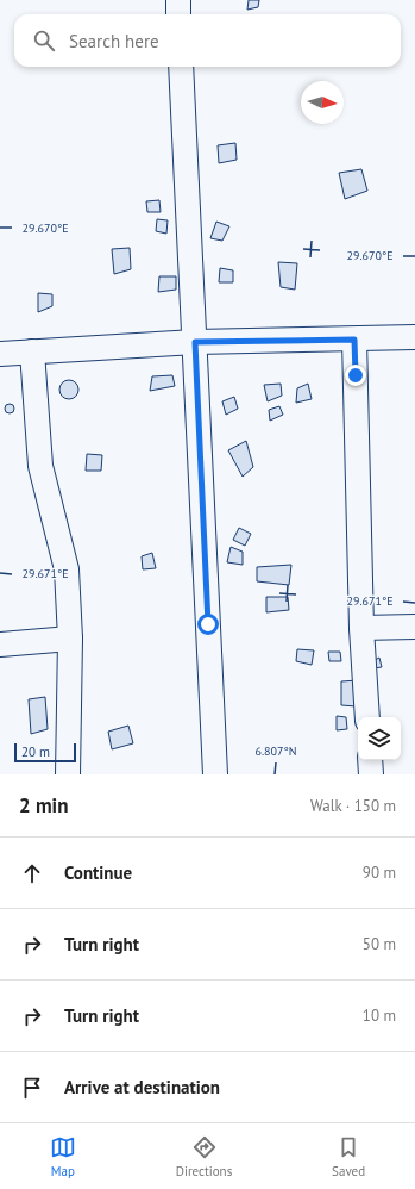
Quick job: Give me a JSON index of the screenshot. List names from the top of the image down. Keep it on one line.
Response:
{"scale_bar":"20 m","north":"right","page":{"search":"Search here","scale":"20 m","heading":["2 min","Walk · 150 m"],"list":[["Continue","90 m"],["Turn right","50 m"],["Turn right","10 m"],"Arrive at destination"],"nav":["Map","Directions","Saved"]},"coordinates":["29.670°E","29.671°E","6.807°N"]}
